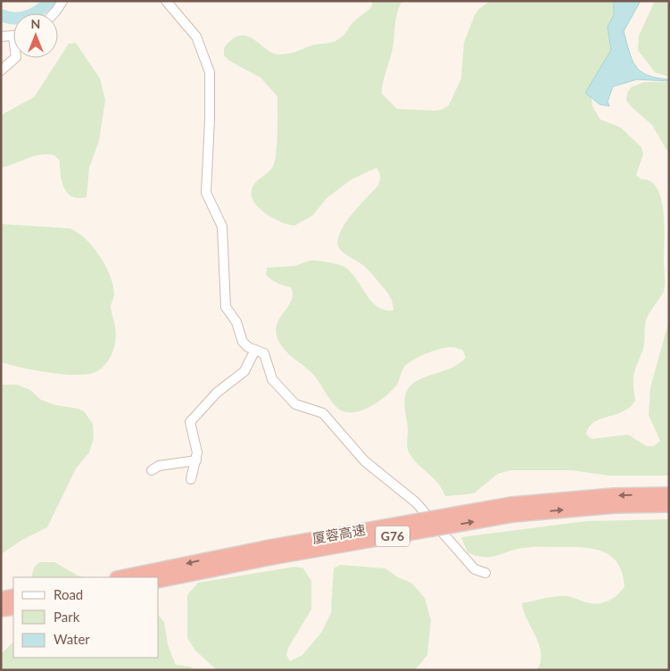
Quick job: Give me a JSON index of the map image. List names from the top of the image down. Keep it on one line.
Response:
{"streets":{"highway":["厦蓉高速","G76"]},"legend":["Road","Park","Water"],"north":"top"}
